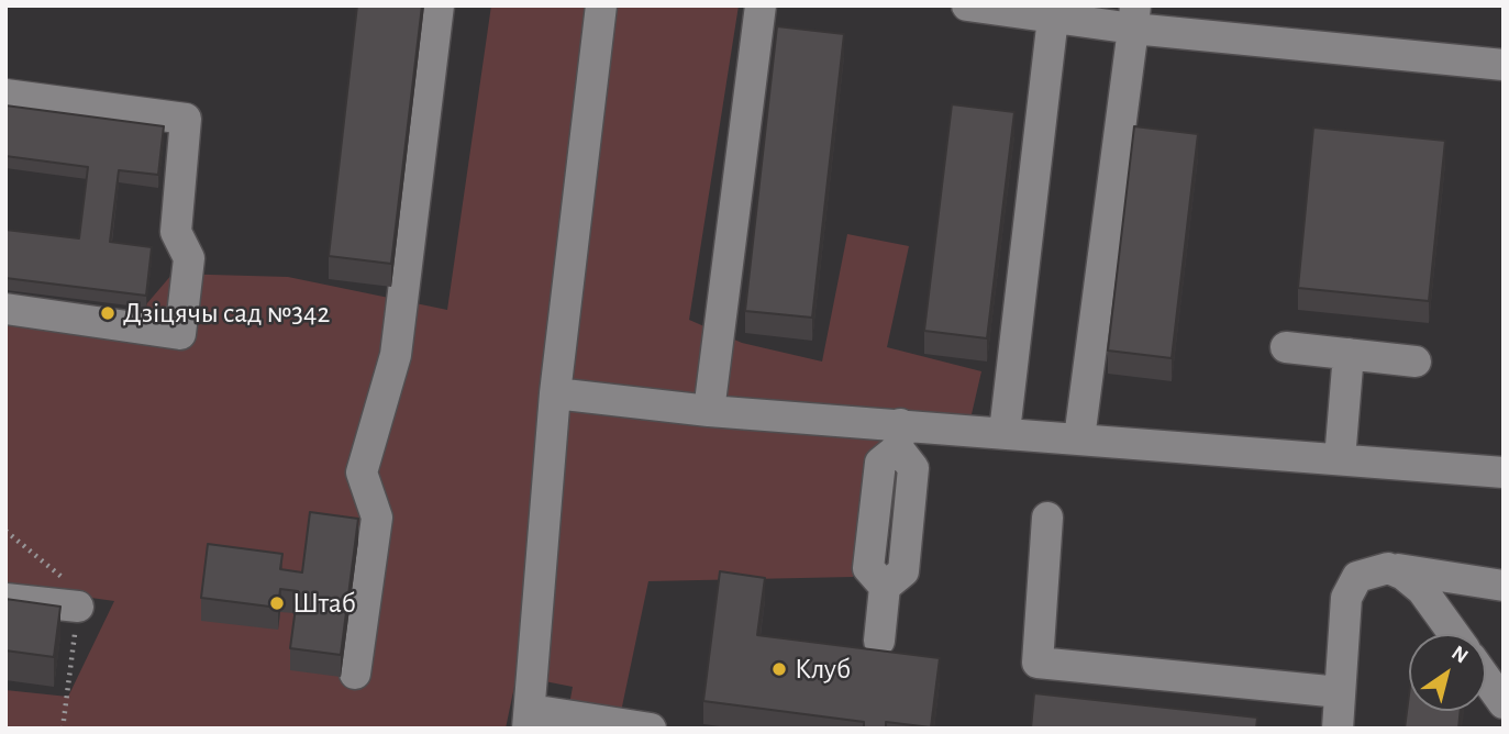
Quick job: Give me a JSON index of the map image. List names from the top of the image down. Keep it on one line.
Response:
{"places":["Дзіцячы сад №342","Штаб","Клуб"],"north":"top right"}
